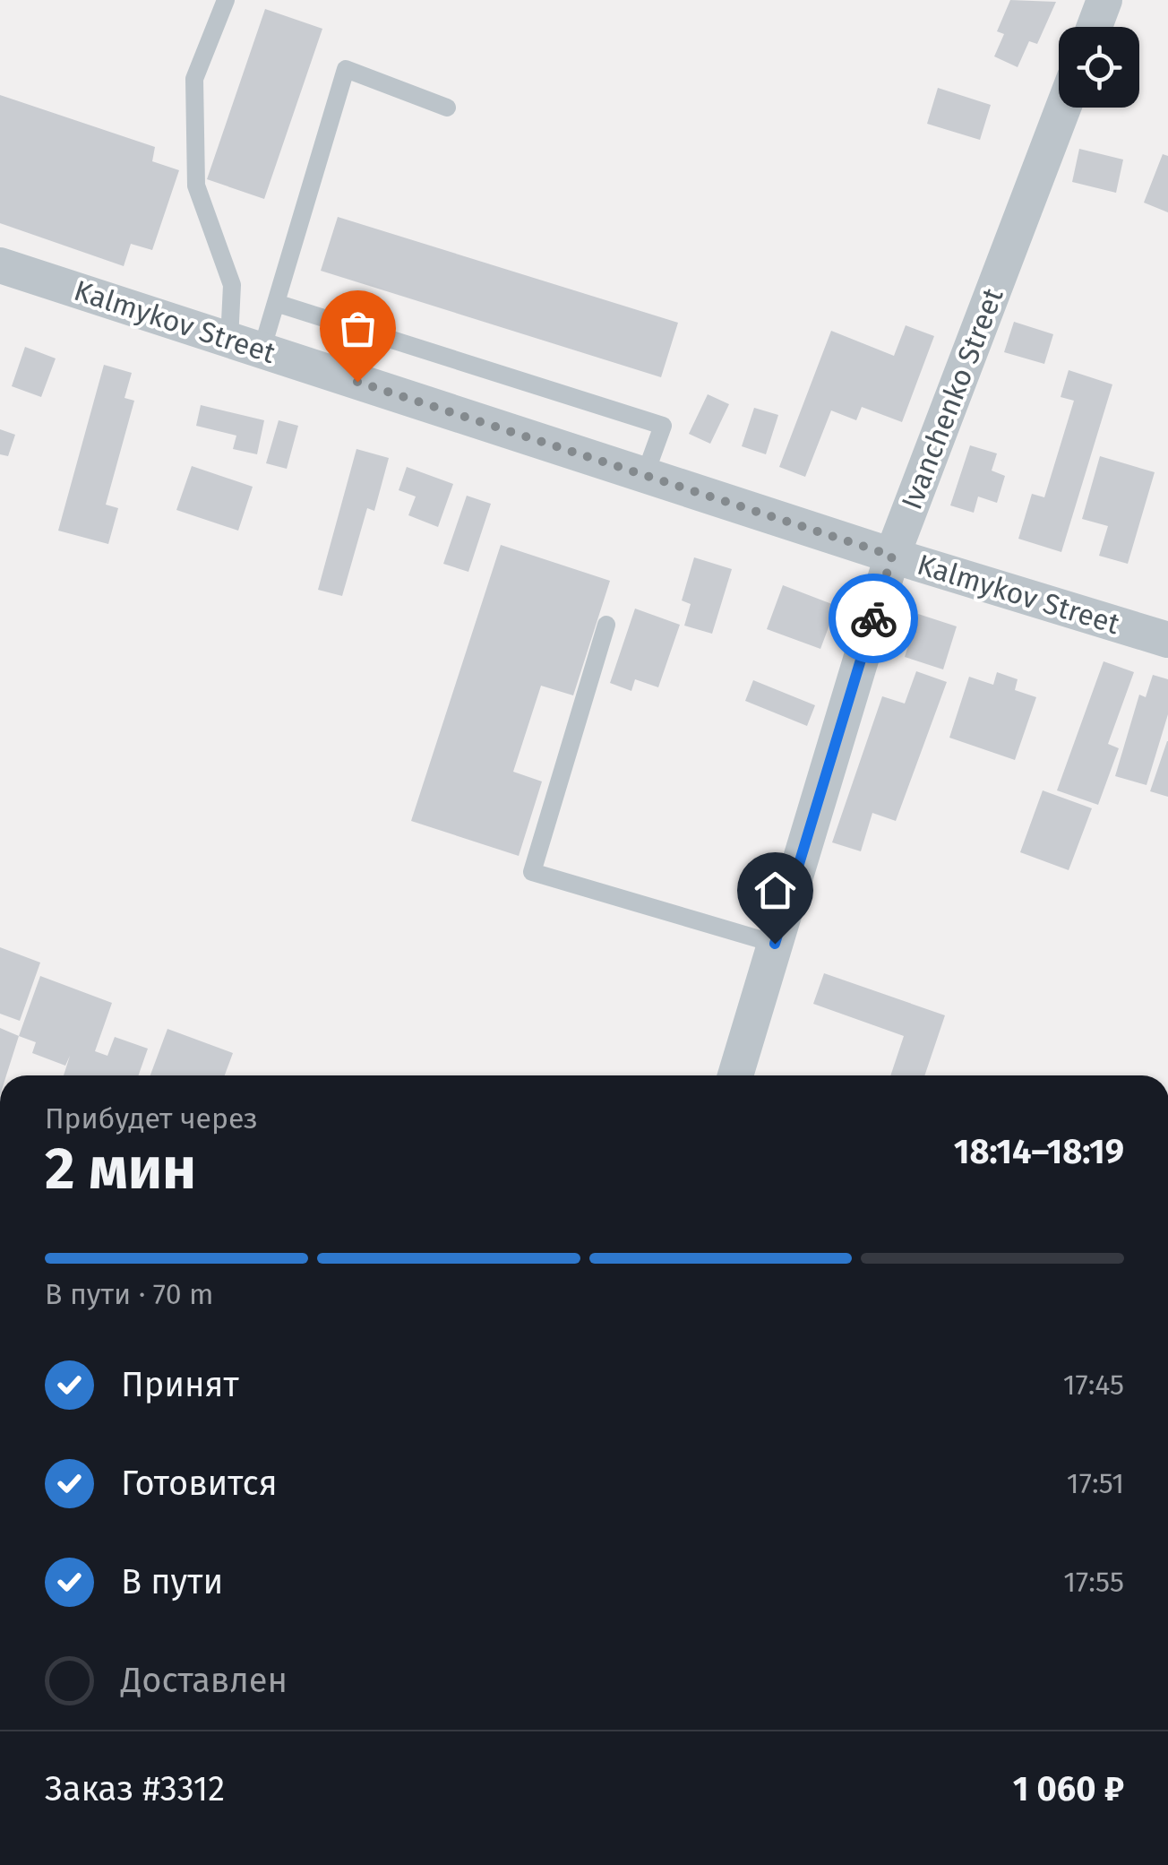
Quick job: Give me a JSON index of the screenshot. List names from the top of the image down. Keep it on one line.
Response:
{"streets":{"street":["Kalmykov Street","Ivanchenko Street"]},"crossings":[["Kalmykov Street","Ivanchenko Street"]],"page":{"heading":["2 мин","Прибудет через","18:14–18:19"],"panel":["Заказ #3312","1 060 ₽"],"bar":"В пути · 70 m","list":[["Принят","17:45"],["Готовится","17:51"],["В пути","17:55"],"Доставлен"]}}
